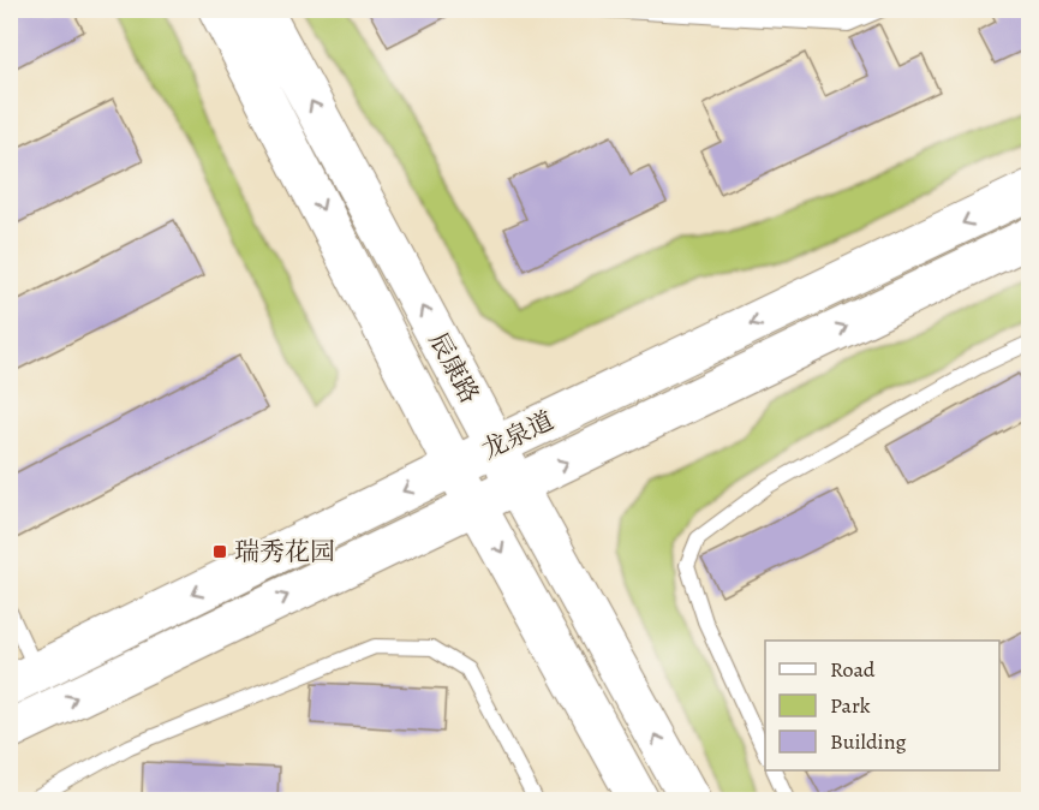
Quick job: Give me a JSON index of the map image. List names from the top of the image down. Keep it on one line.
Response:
{"streets":{"street":["辰康路","龙泉道"]},"crossings":[["辰康路","龙泉道"]],"places":{"transit":["瑞秀花园"]},"legend":["Road","Park","Building"]}
